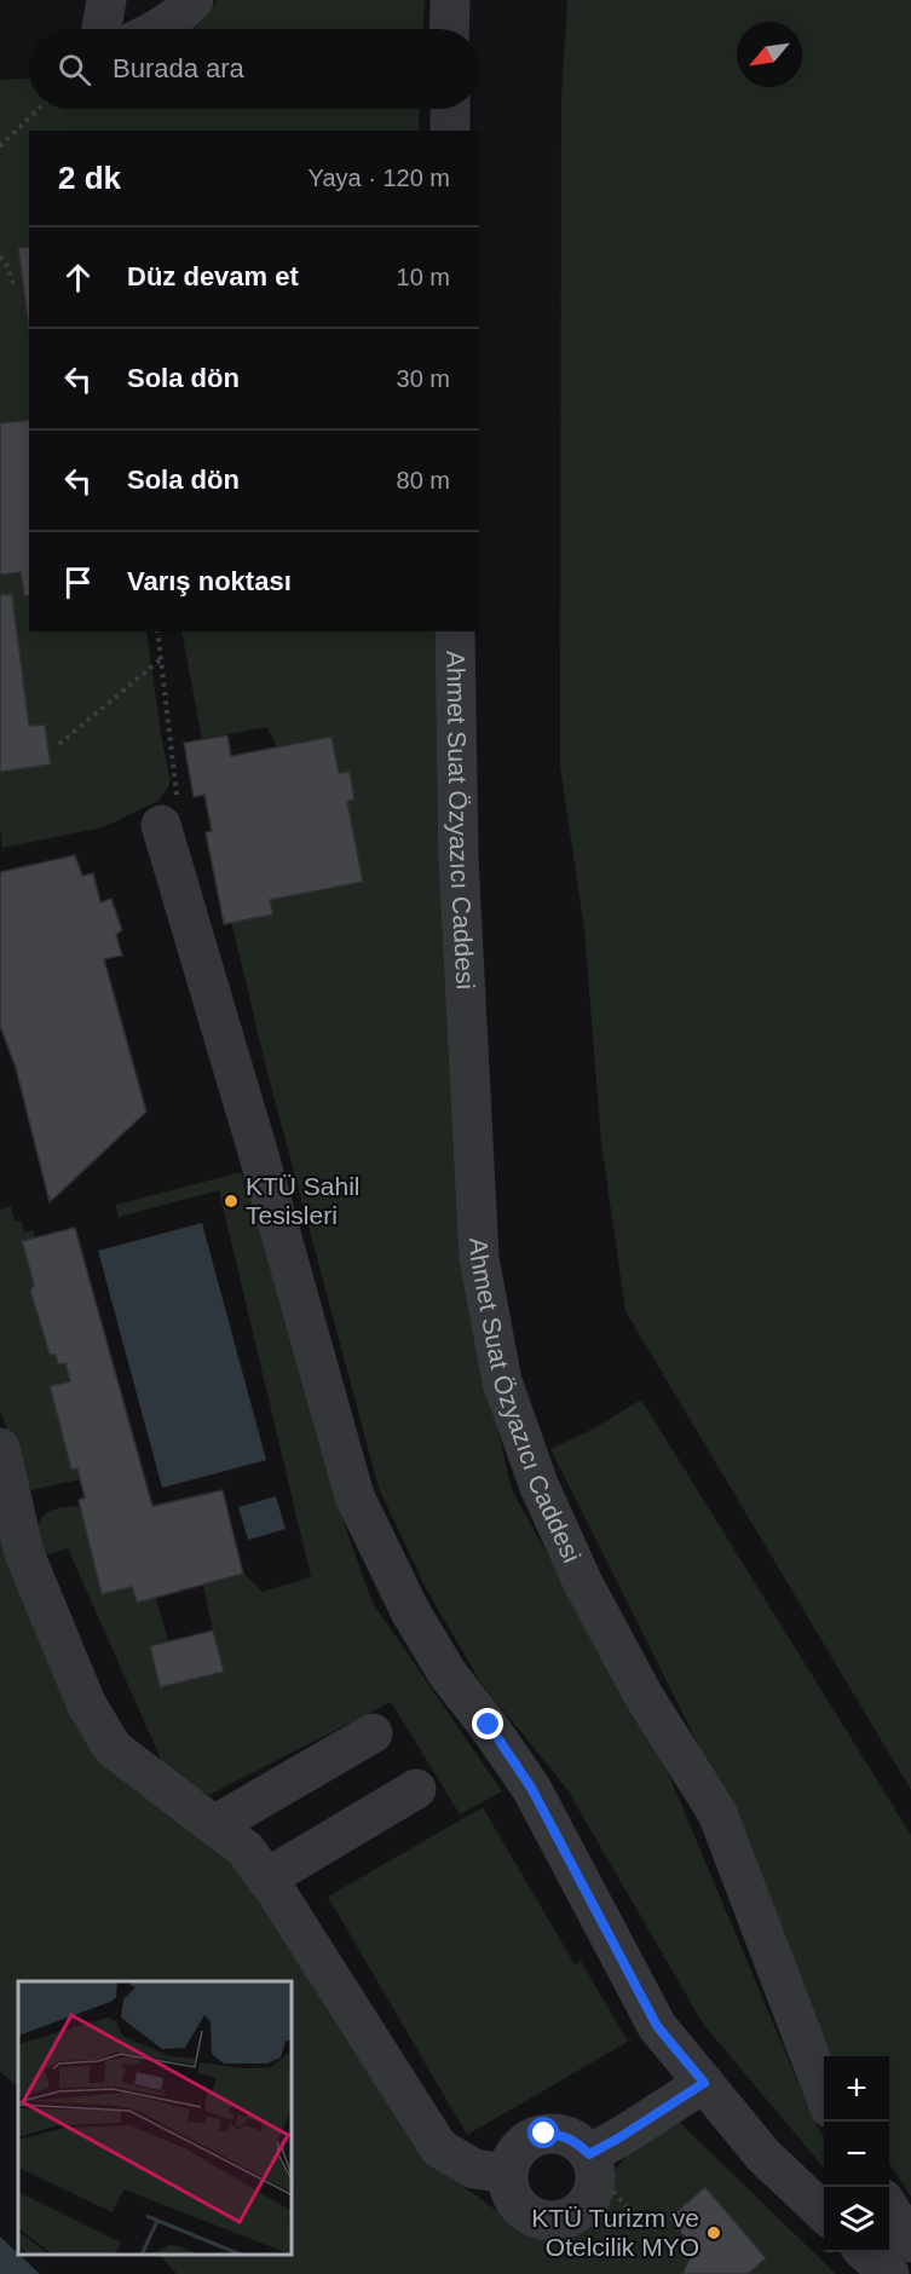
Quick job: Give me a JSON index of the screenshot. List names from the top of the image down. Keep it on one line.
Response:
{"streets":{"street":["Ahmet Suat Özyazıcı Caddesi"]},"places":["KTÜ Sahil Tesisleri","KTÜ Turizm ve Otelcilik MYO"],"north":"bottom left","page":{"search":"Burada ara","heading":["2 dk","Yaya · 120 m"],"list":[["Düz devam et","10 m"],["Sola dön","30 m"],["Sola dön","80 m"],"Varış noktası"],"map_buttons":["+","−"]}}
